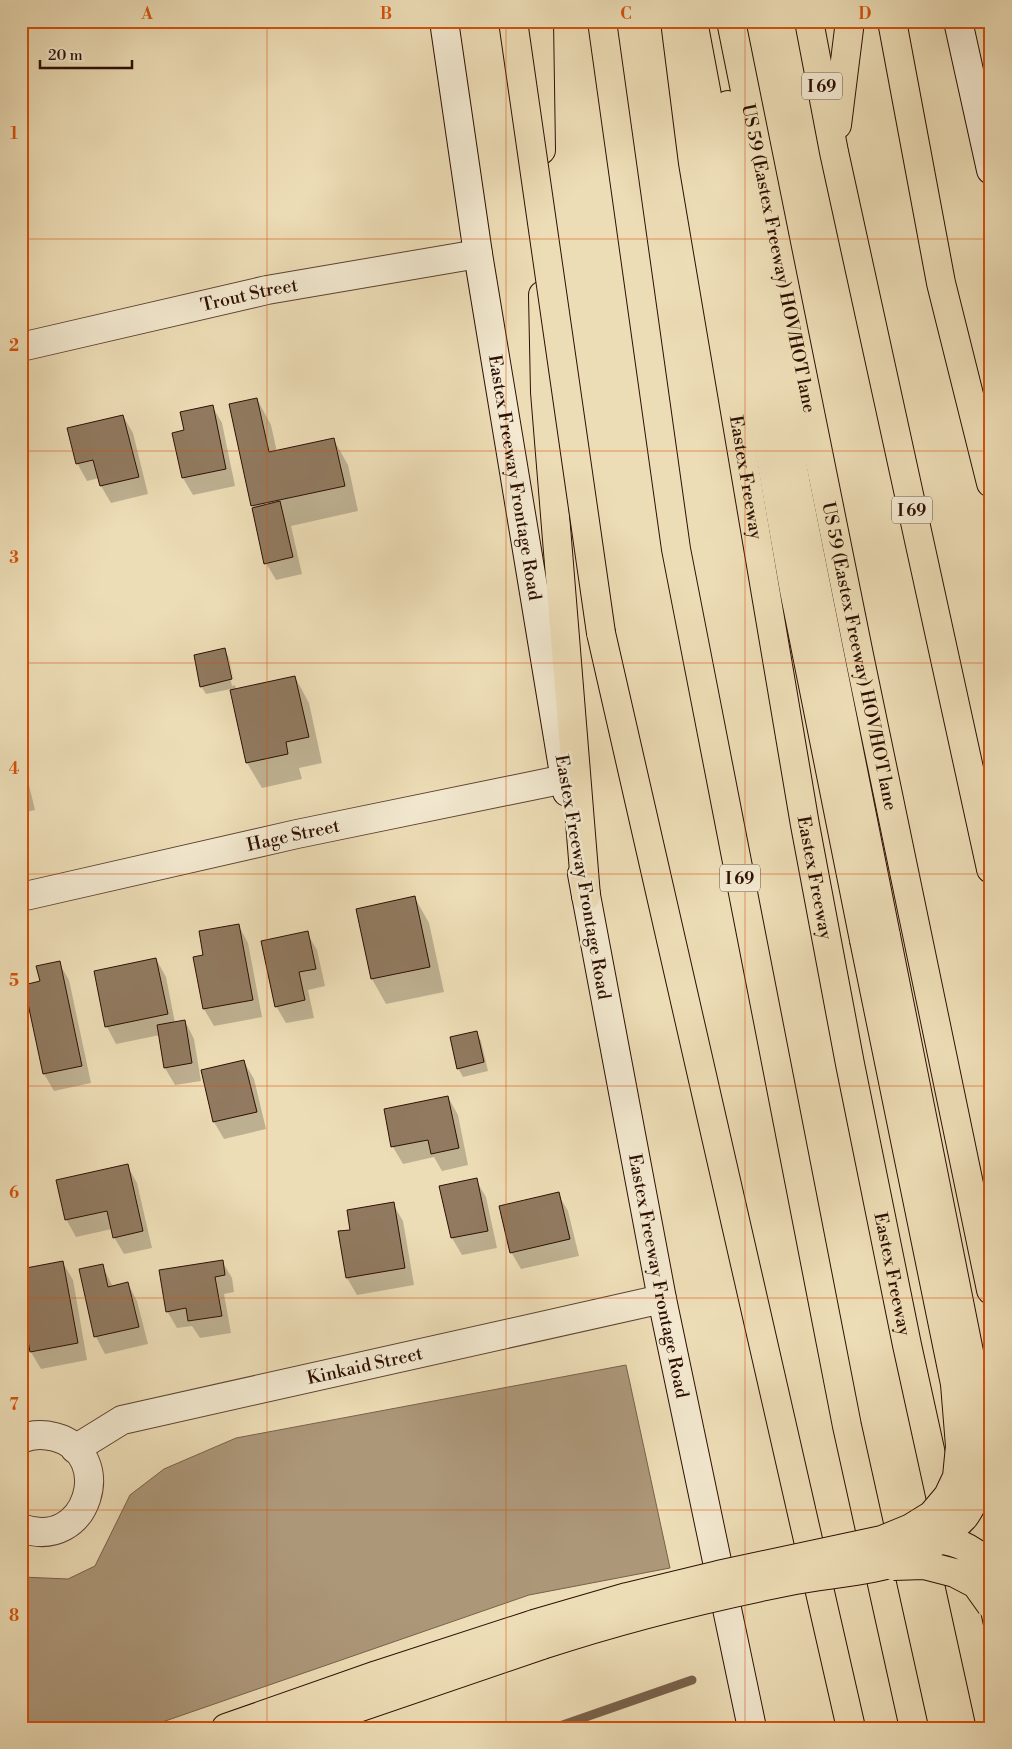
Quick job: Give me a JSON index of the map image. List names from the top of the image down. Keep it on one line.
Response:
{"streets":{"highway":["I 69","US 59 (Eastex Freeway) HOV/HOT lane","Eastex Freeway"],"main road":["Trout Street","Eastex Freeway Frontage Road","Hage Street","Kinkaid Street"]},"crossings":[["Trout Street","Eastex Freeway Frontage Road"],["Eastex Freeway Frontage Road","Hage Street"],["Eastex Freeway Frontage Road","Kinkaid Street"]],"scale_bar":"20 m","grid":{"columns":["A","B","C","D"],"rows":["1","2","3","4","5","6","7","8"]}}
